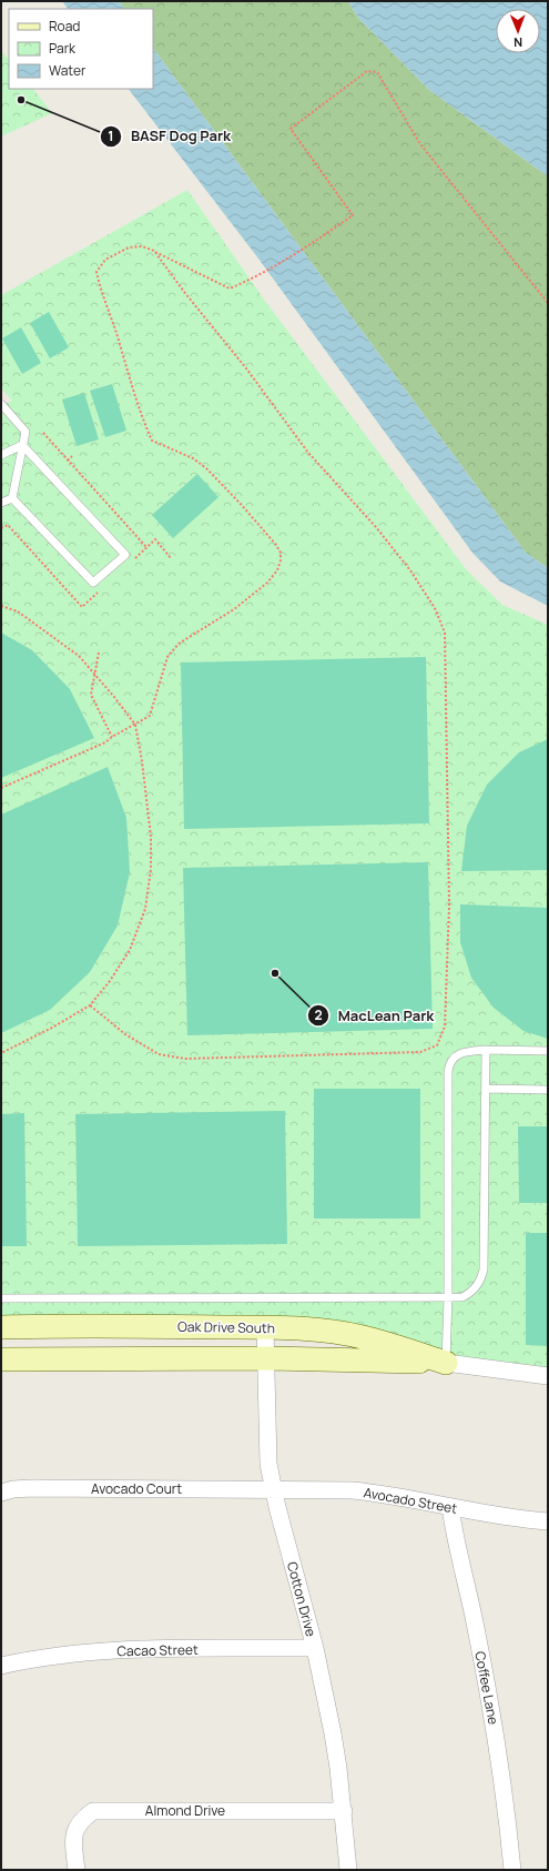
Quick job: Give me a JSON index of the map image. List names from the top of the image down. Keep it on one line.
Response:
{"streets":{"street":["Oak Drive South","Avocado Court","Avocado Street","Cotton Drive","Cacao Street","Coffee Lane","Almond Drive"]},"crossings":[["Oak Drive South","Cotton Drive"],["Avocado Court","Avocado Street"],["Avocado Court","Cotton Drive"],["Avocado Street","Cotton Drive"],["Avocado Street","Coffee Lane"],["Cotton Drive","Cacao Street"],["Cotton Drive","Almond Drive"]],"places":["BASF Dog Park","MacLean Park"],"legend":["Road","Park","Water"],"north":"bottom"}
